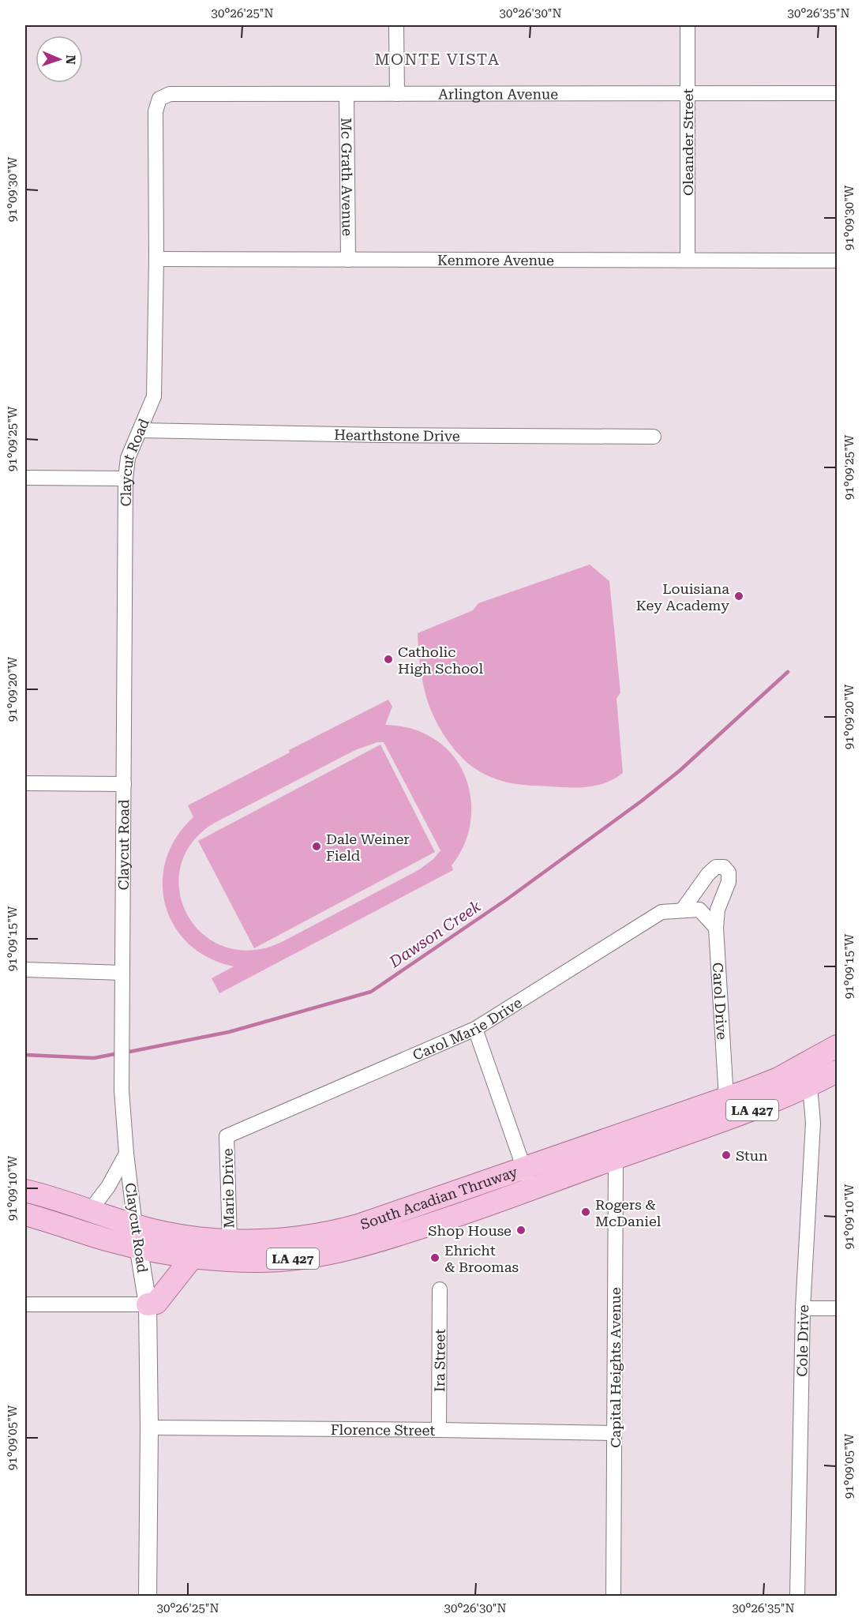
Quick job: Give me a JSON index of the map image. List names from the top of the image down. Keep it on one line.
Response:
{"streets":{"main road":["LA 427","South Acadian Thruway"],"street":["Arlington Avenue","Oleander Street","Mc Grath Avenue","Kenmore Avenue","Hearthstone Drive","Claycut Road","Carol Drive","Carol Marie Drive","Marie Drive","Cole Drive","Ira Street","Capital Heights Avenue","Florence Street"]},"crossings":[["Arlington Avenue","Oleander Street"],["Arlington Avenue","Mc Grath Avenue"],["Arlington Avenue","Claycut Road"],["Oleander Street","Kenmore Avenue"],["Mc Grath Avenue","Kenmore Avenue"],["Kenmore Avenue","Claycut Road"],["Hearthstone Drive","Claycut Road"],["Claycut Road","South Acadian Thruway"],["Claycut Road","Florence Street"],["Carol Drive","Carol Marie Drive"],["Carol Drive","South Acadian Thruway"],["Carol Marie Drive","Marie Drive"],["Marie Drive","South Acadian Thruway"],["South Acadian Thruway","Cole Drive"],["South Acadian Thruway","Capital Heights Avenue"],["Ira Street","Florence Street"],["Capital Heights Avenue","Florence Street"]],"districts":["MONTE VISTA"],"water":["Dawson Creek"],"places":["Louisiana Key Academy","Catholic High School","Dale Weiner Field","Stun","Rogers & McDaniel","Shop House","Ehricht & Broomas"],"north":"right","coordinates":["30°26'25\"N","30°26'30\"N","30°26'35\"N","91°09'30\"W","91°09'25\"W","91°09'20\"W","91°09'15\"W","91°09'10\"W","91°09'05\"W"]}
